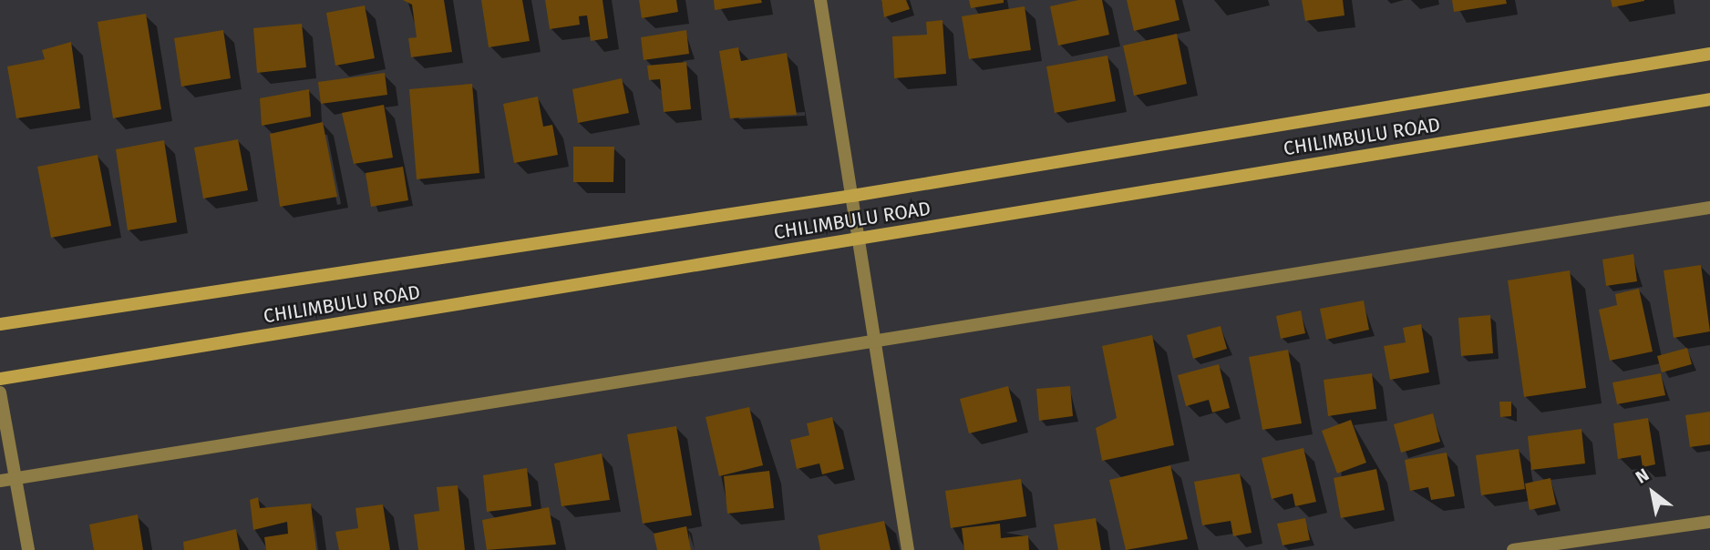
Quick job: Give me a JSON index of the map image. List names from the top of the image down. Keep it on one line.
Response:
{"streets":{"main road":["CHILIMBULU ROAD"]},"north":"top left"}
